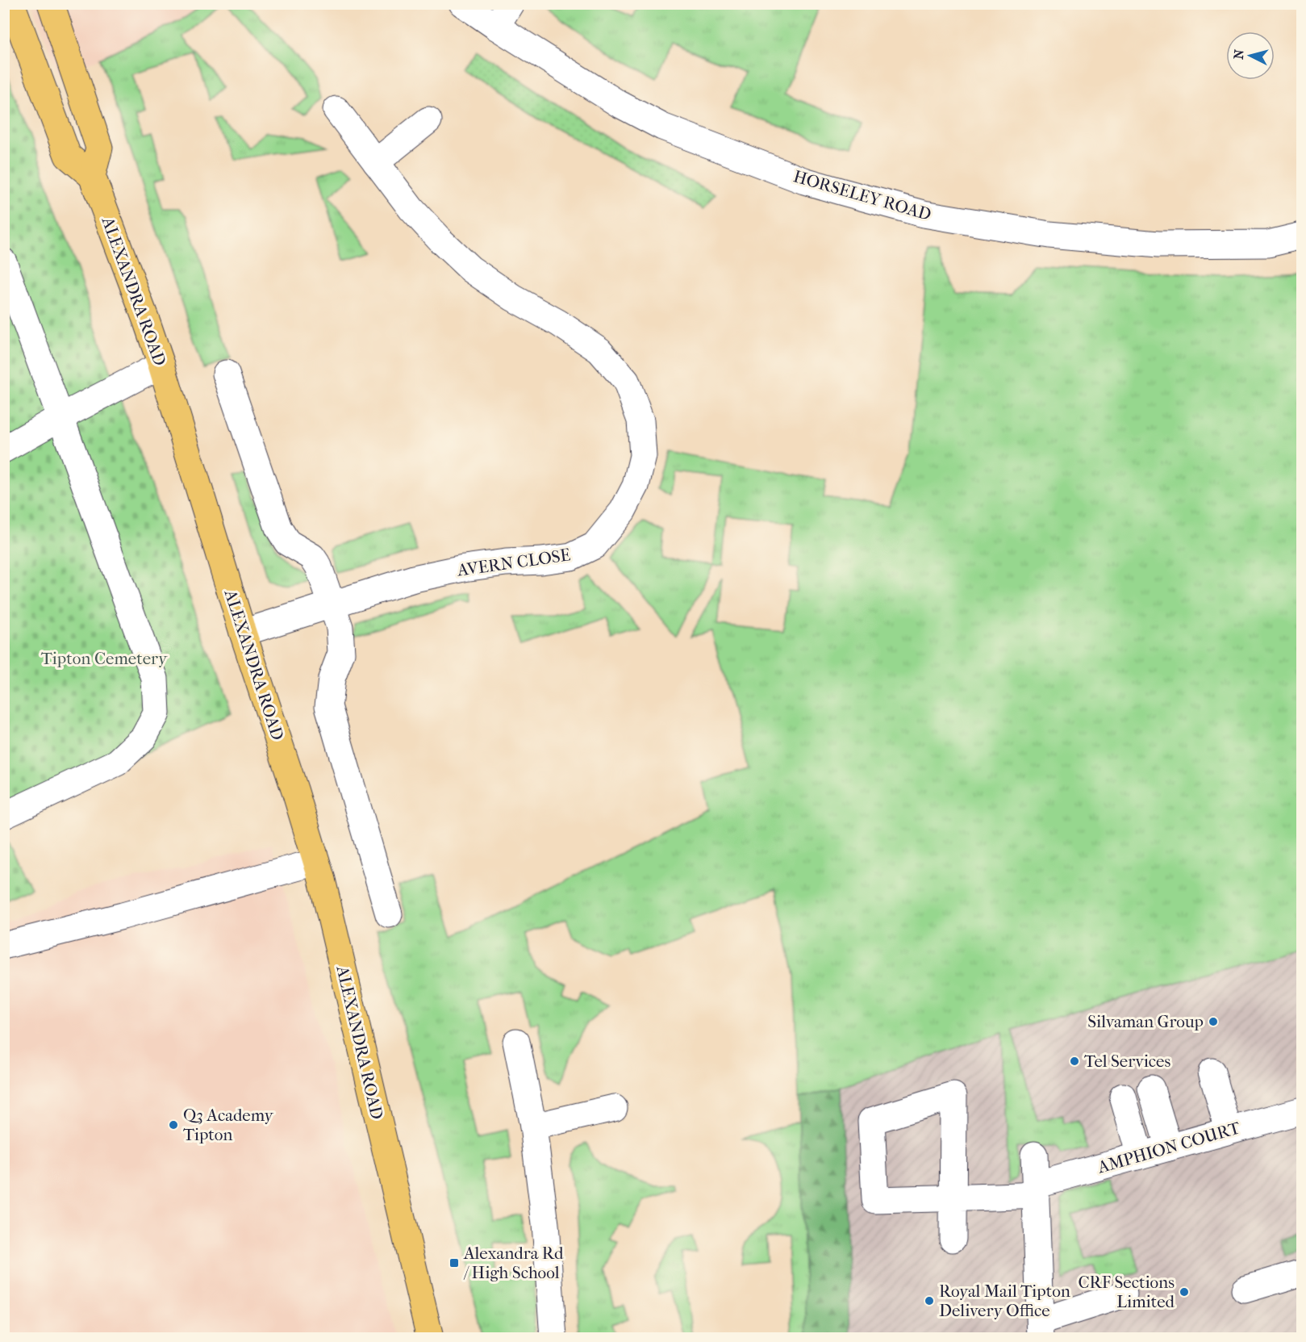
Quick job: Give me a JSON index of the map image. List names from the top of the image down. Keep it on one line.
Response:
{"streets":{"main road":["ALEXANDRA ROAD"],"street":["HORSELEY ROAD","AVERN CLOSE","AMPHION COURT"]},"crossings":[["ALEXANDRA ROAD","AVERN CLOSE"]],"parks":["Tipton Cemetery"],"places":{"other":["Silvaman Group","Tel Services","Q3 Academy Tipton","CRF Sections Limited","Royal Mail Tipton Delivery Office"],"transit":["Alexandra Rd / High School"]},"north":"left"}
